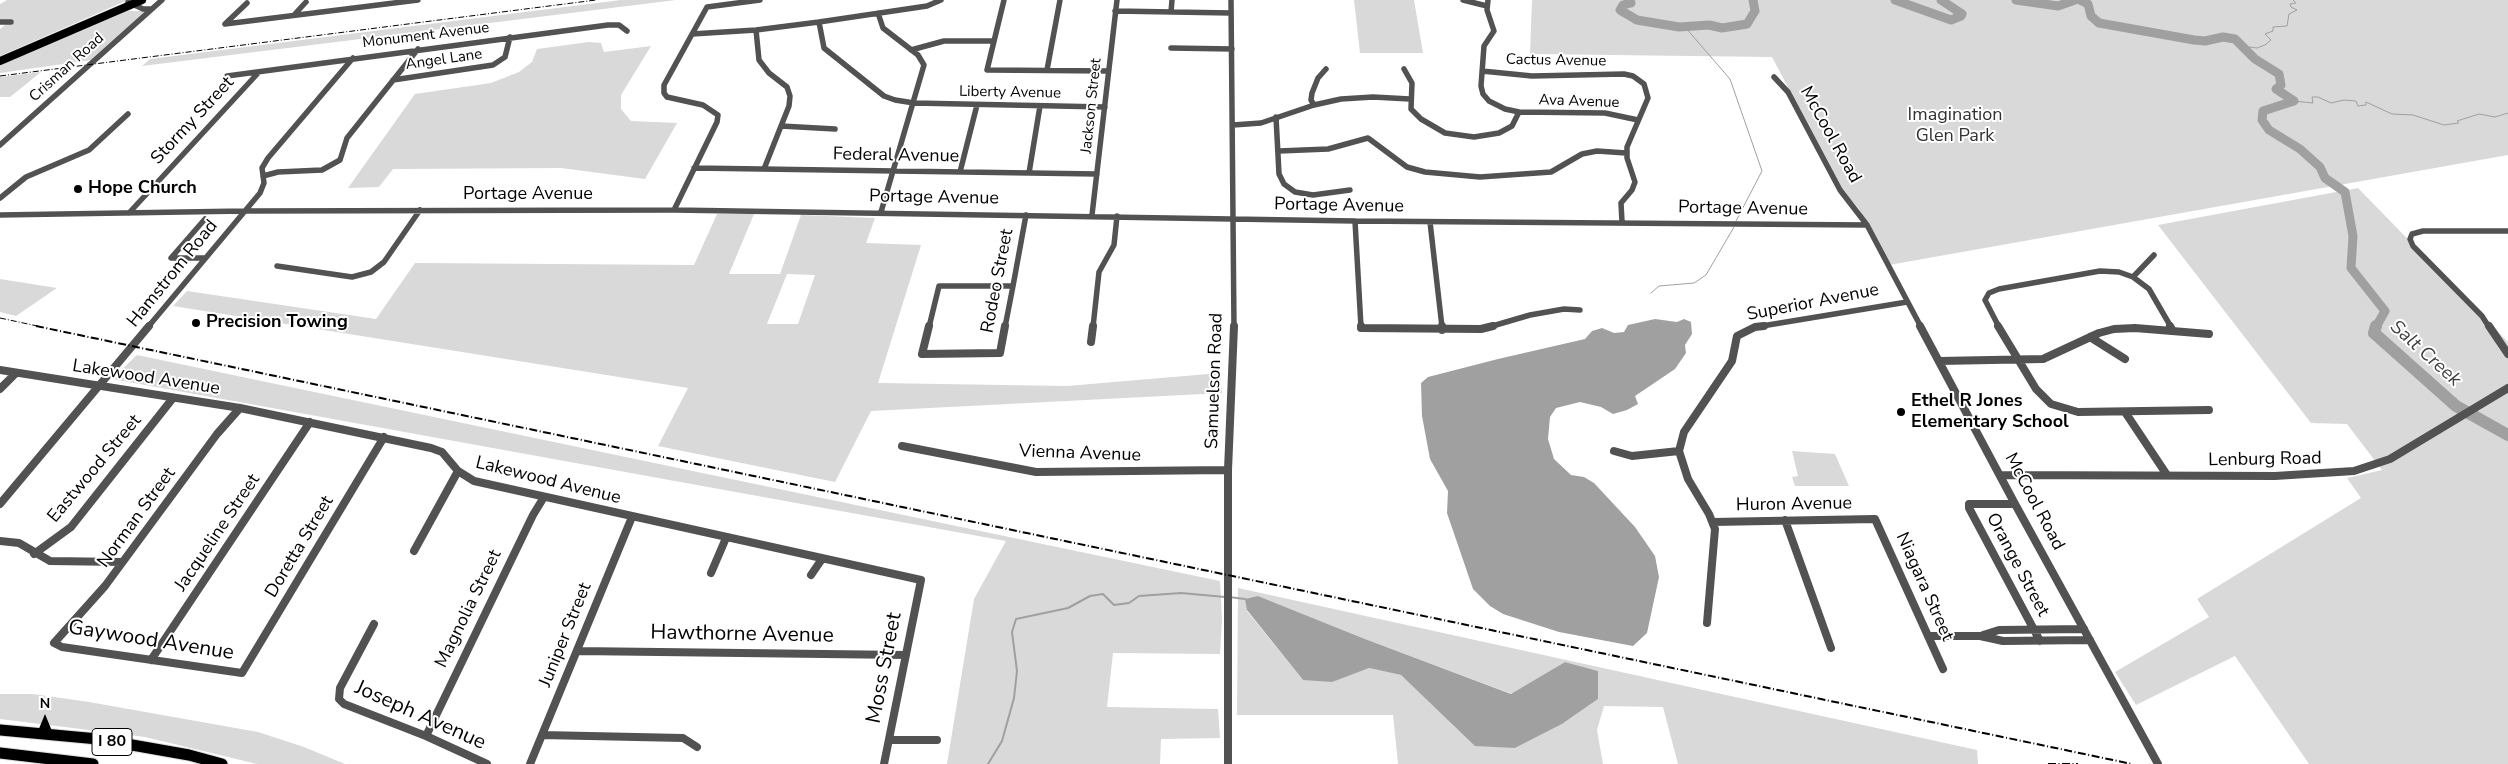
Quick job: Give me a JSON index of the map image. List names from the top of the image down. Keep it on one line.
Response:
{"streets":{"highway":["I 80"],"main road":["Crisman Road"],"street":["Monument Avenue","Angel Lane","Cactus Avenue","Liberty Avenue","Ava Avenue","Jackson Street","Stormy Street","McCool Road","Federal Avenue","Portage Avenue","Hamstrom Road","Rodeo Street","Superior Avenue","Lakewood Avenue","Samuelson Road","Vienna Avenue","Lenburg Road","Eastwood Street","Huron Avenue","Norman Street","Jacqueline Street","Doretta Street","Orange Street","Niagara Street","Magnolia Street","Juniper Street","Hawthorne Avenue","Gaywood Avenue","Moss Street","Joseph Avenue"]},"crossings":[["Monument Avenue","Angel Lane"],["Monument Avenue","Stormy Street"],["Monument Avenue","Hamstrom Road"],["Cactus Avenue","Ava Avenue"],["Liberty Avenue","Jackson Street"],["Jackson Street","Federal Avenue"],["Jackson Street","Portage Avenue"],["Stormy Street","Portage Avenue"],["McCool Road","Portage Avenue"],["McCool Road","Superior Avenue"],["McCool Road","Lenburg Road"],["McCool Road","Orange Street"],["Portage Avenue","Hamstrom Road"],["Portage Avenue","Rodeo Street"],["Portage Avenue","Samuelson Road"],["Hamstrom Road","Lakewood Avenue"],["Lakewood Avenue","Eastwood Street"],["Lakewood Avenue","Norman Street"],["Lakewood Avenue","Jacqueline Street"],["Lakewood Avenue","Doretta Street"],["Lakewood Avenue","Magnolia Street"],["Lakewood Avenue","Juniper Street"],["Lakewood Avenue","Moss Street"],["Samuelson Road","Vienna Avenue"],["Huron Avenue","Niagara Street"],["Norman Street","Gaywood Avenue"],["Jacqueline Street","Gaywood Avenue"],["Doretta Street","Gaywood Avenue"],["Magnolia Street","Joseph Avenue"],["Juniper Street","Hawthorne Avenue"],["Hawthorne Avenue","Moss Street"]],"water":["Salt Creek"],"parks":["Imagination Glen Park"],"places":["Hope Church","Precision Towing","Ethel R Jones Elementary School"],"north":"top"}
